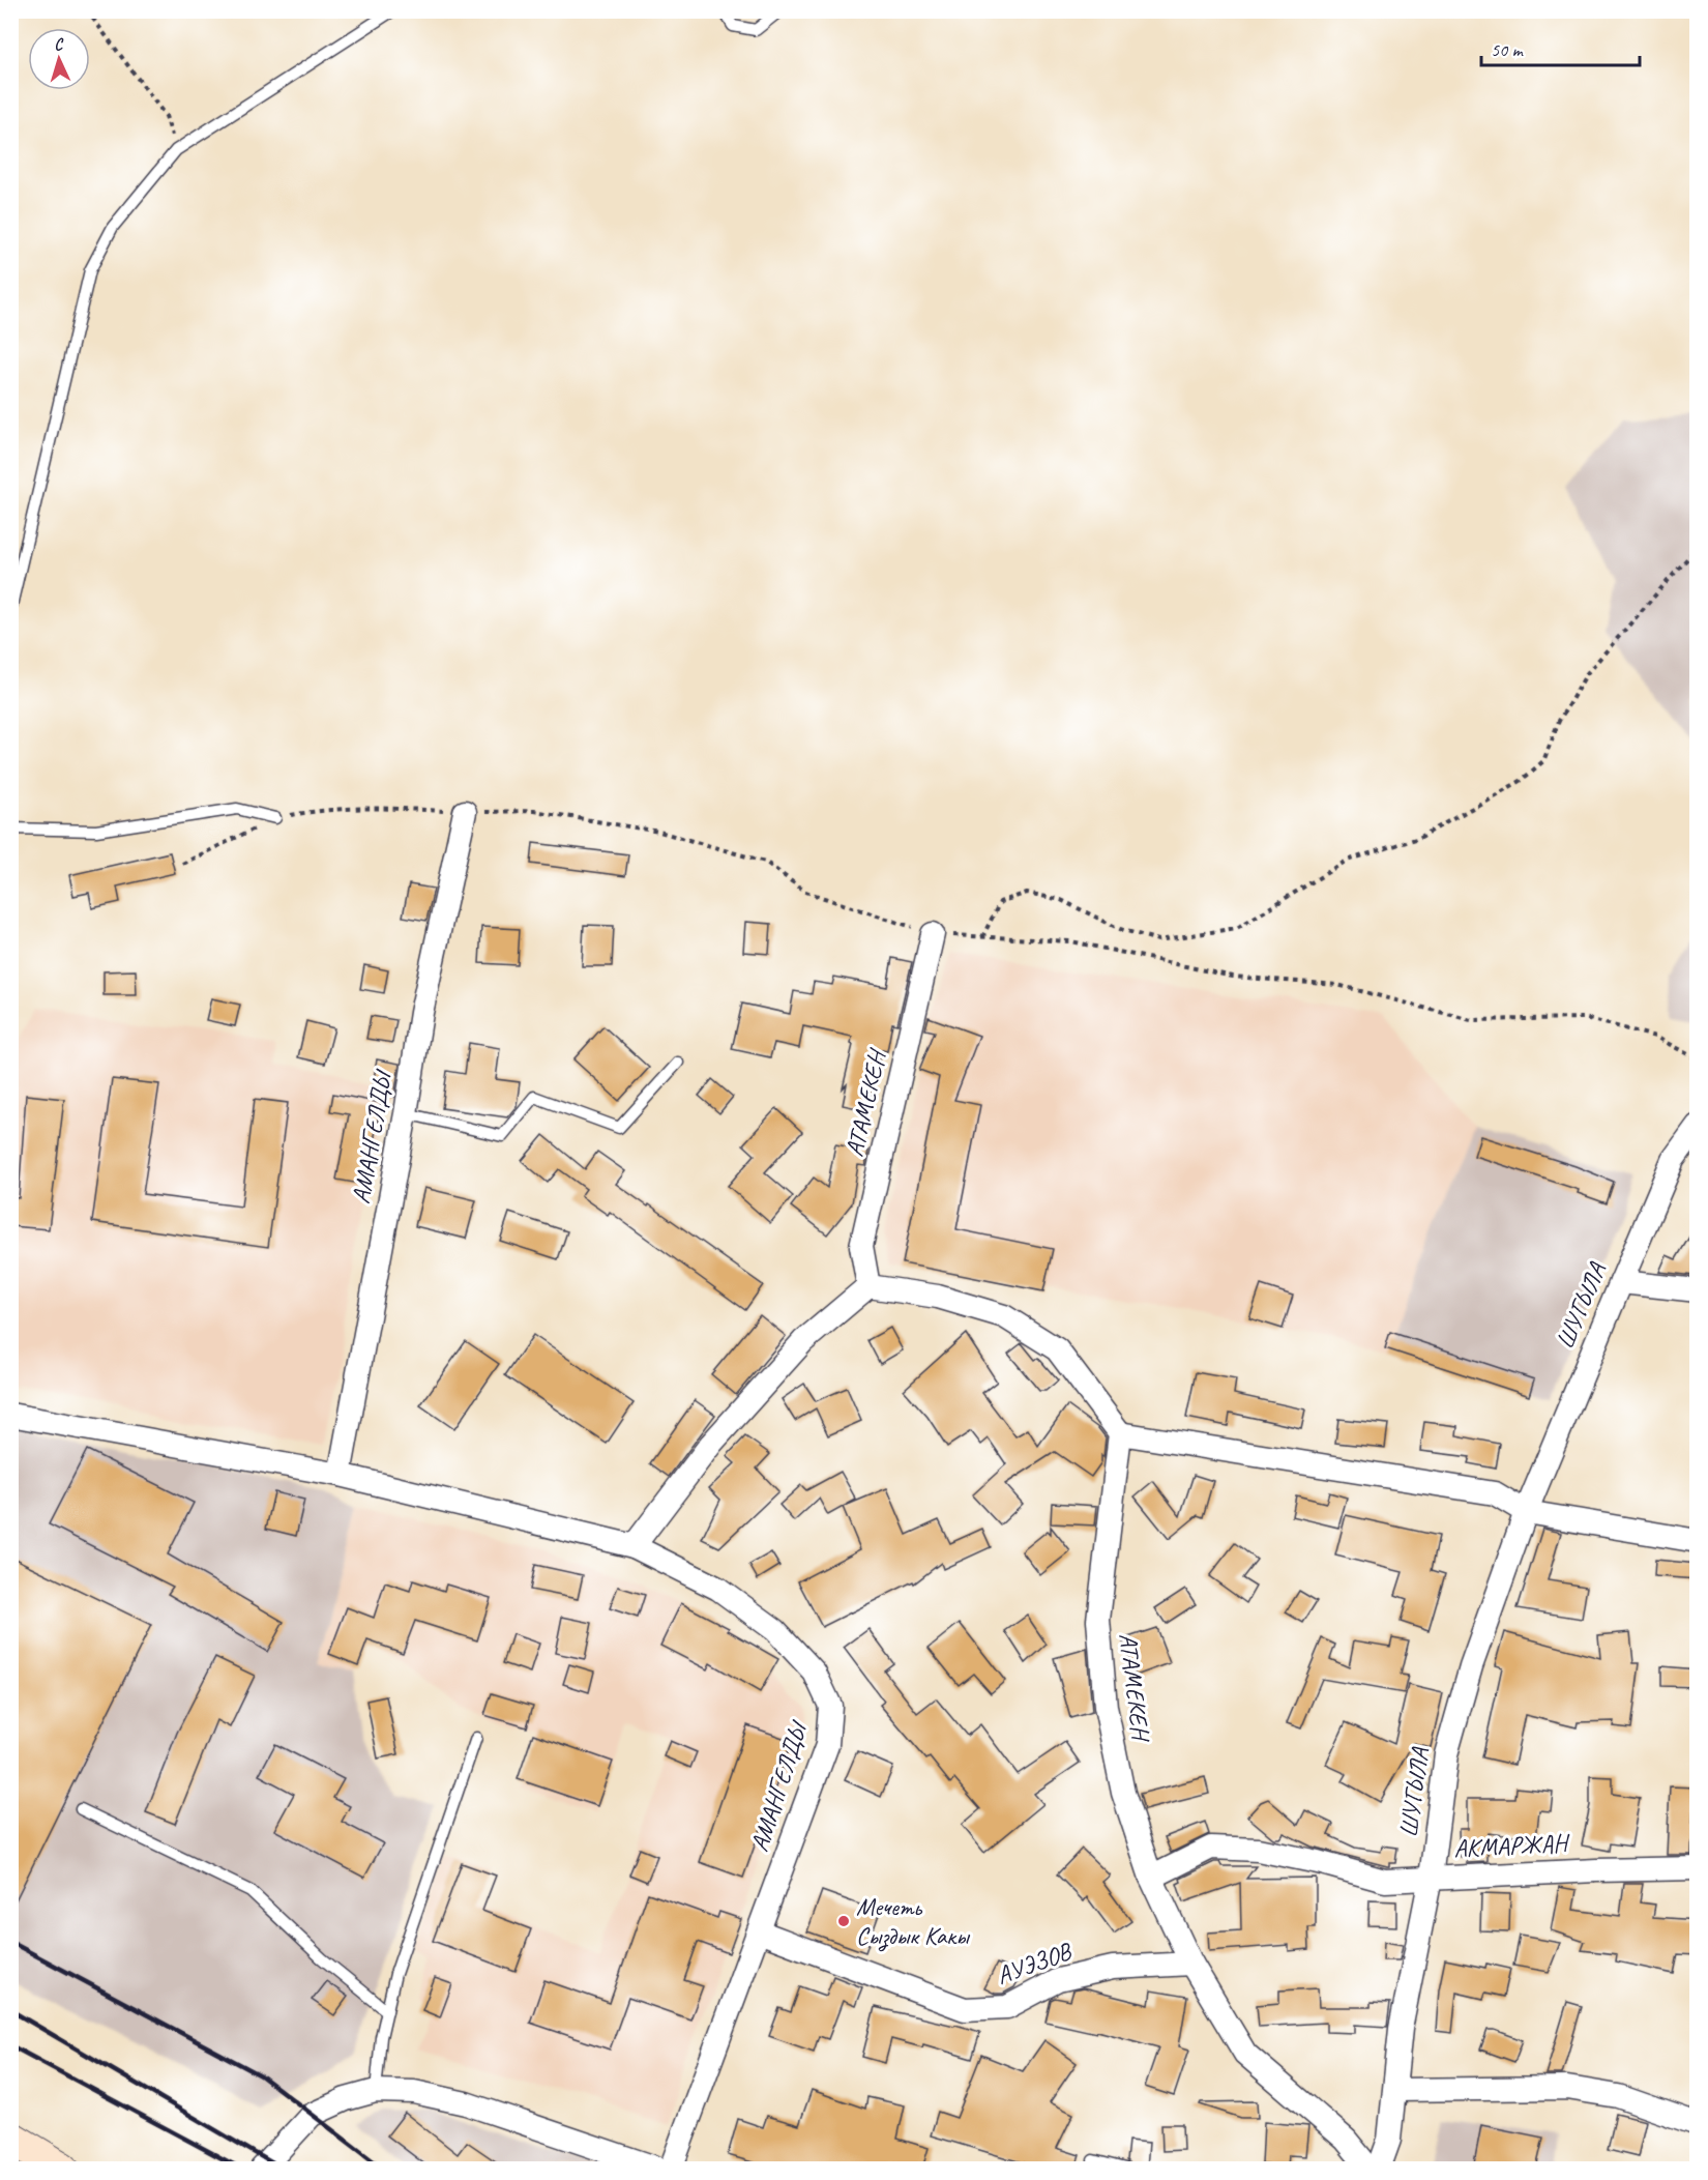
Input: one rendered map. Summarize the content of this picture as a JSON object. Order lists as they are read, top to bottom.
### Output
{
  "streets": {
    "street": [
      "АТАМЕКЕН",
      "АМАНГЕЛДЫ",
      "ШУГЫЛА",
      "АКМАРЖАН",
      "АУЭЗОВ"
    ]
  },
  "crossings": [
    ["АТАМЕКЕН", "АКМАРЖАН"],
    ["АТАМЕКЕН", "АУЭЗОВ"],
    ["АМАНГЕЛДЫ", "АУЭЗОВ"],
    ["ШУГЫЛА", "АКМАРЖАН"]
  ],
  "places": ["Мечеть Сыздык Какы"],
  "scale_bar": "50 m",
  "north": "top"
}
